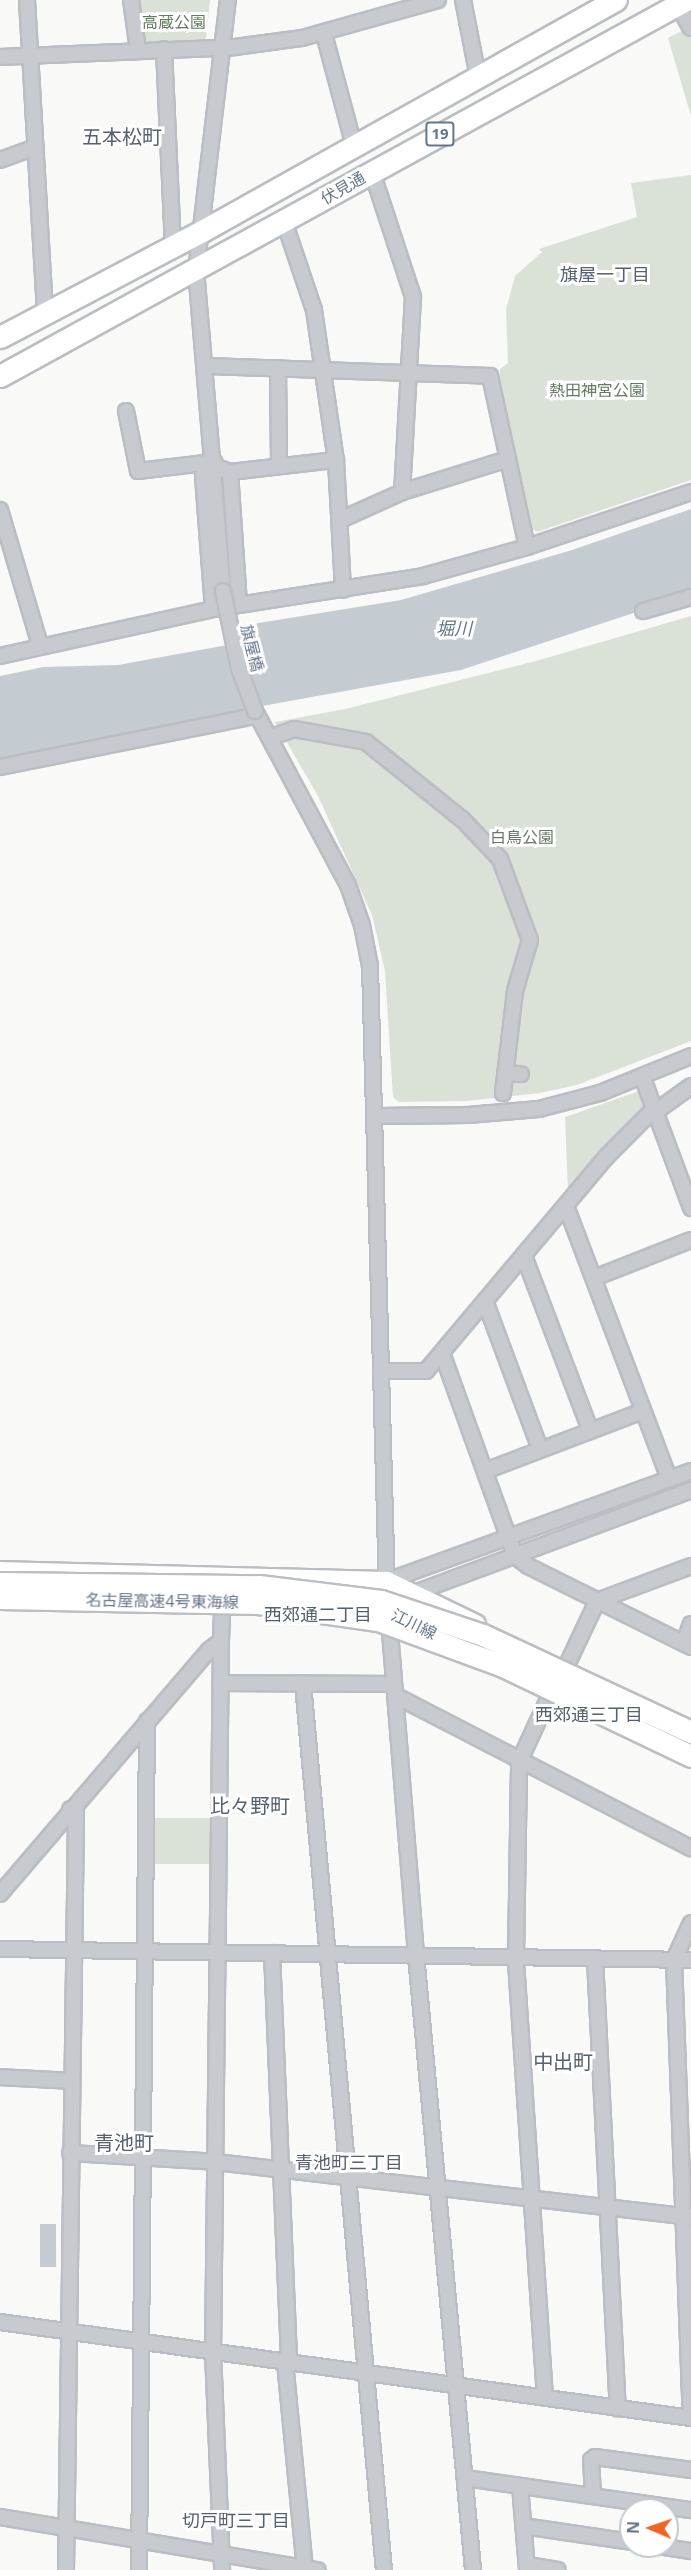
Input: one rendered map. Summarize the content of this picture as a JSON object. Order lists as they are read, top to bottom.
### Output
{
  "streets": {
    "highway": ["19", "伏見通", "名古屋高速4号東海線"],
    "main road": ["江川線"],
    "street": ["旗屋橋"]
  },
  "crossings": [
    ["旗屋橋", "江川線"],
    ["名古屋高速4号東海線", "江川線"]
  ],
  "districts": [
    "五本松町",
    "旗屋一丁目",
    "西郊通二丁目",
    "西郊通三丁目",
    "比々野町",
    "中出町",
    "青池町",
    "青池町三丁目",
    "切戸町三丁目"
  ],
  "water": ["堀川"],
  "parks": ["高蔵公園", "熱田神宮公園", "白鳥公園"],
  "north": "left"
}
